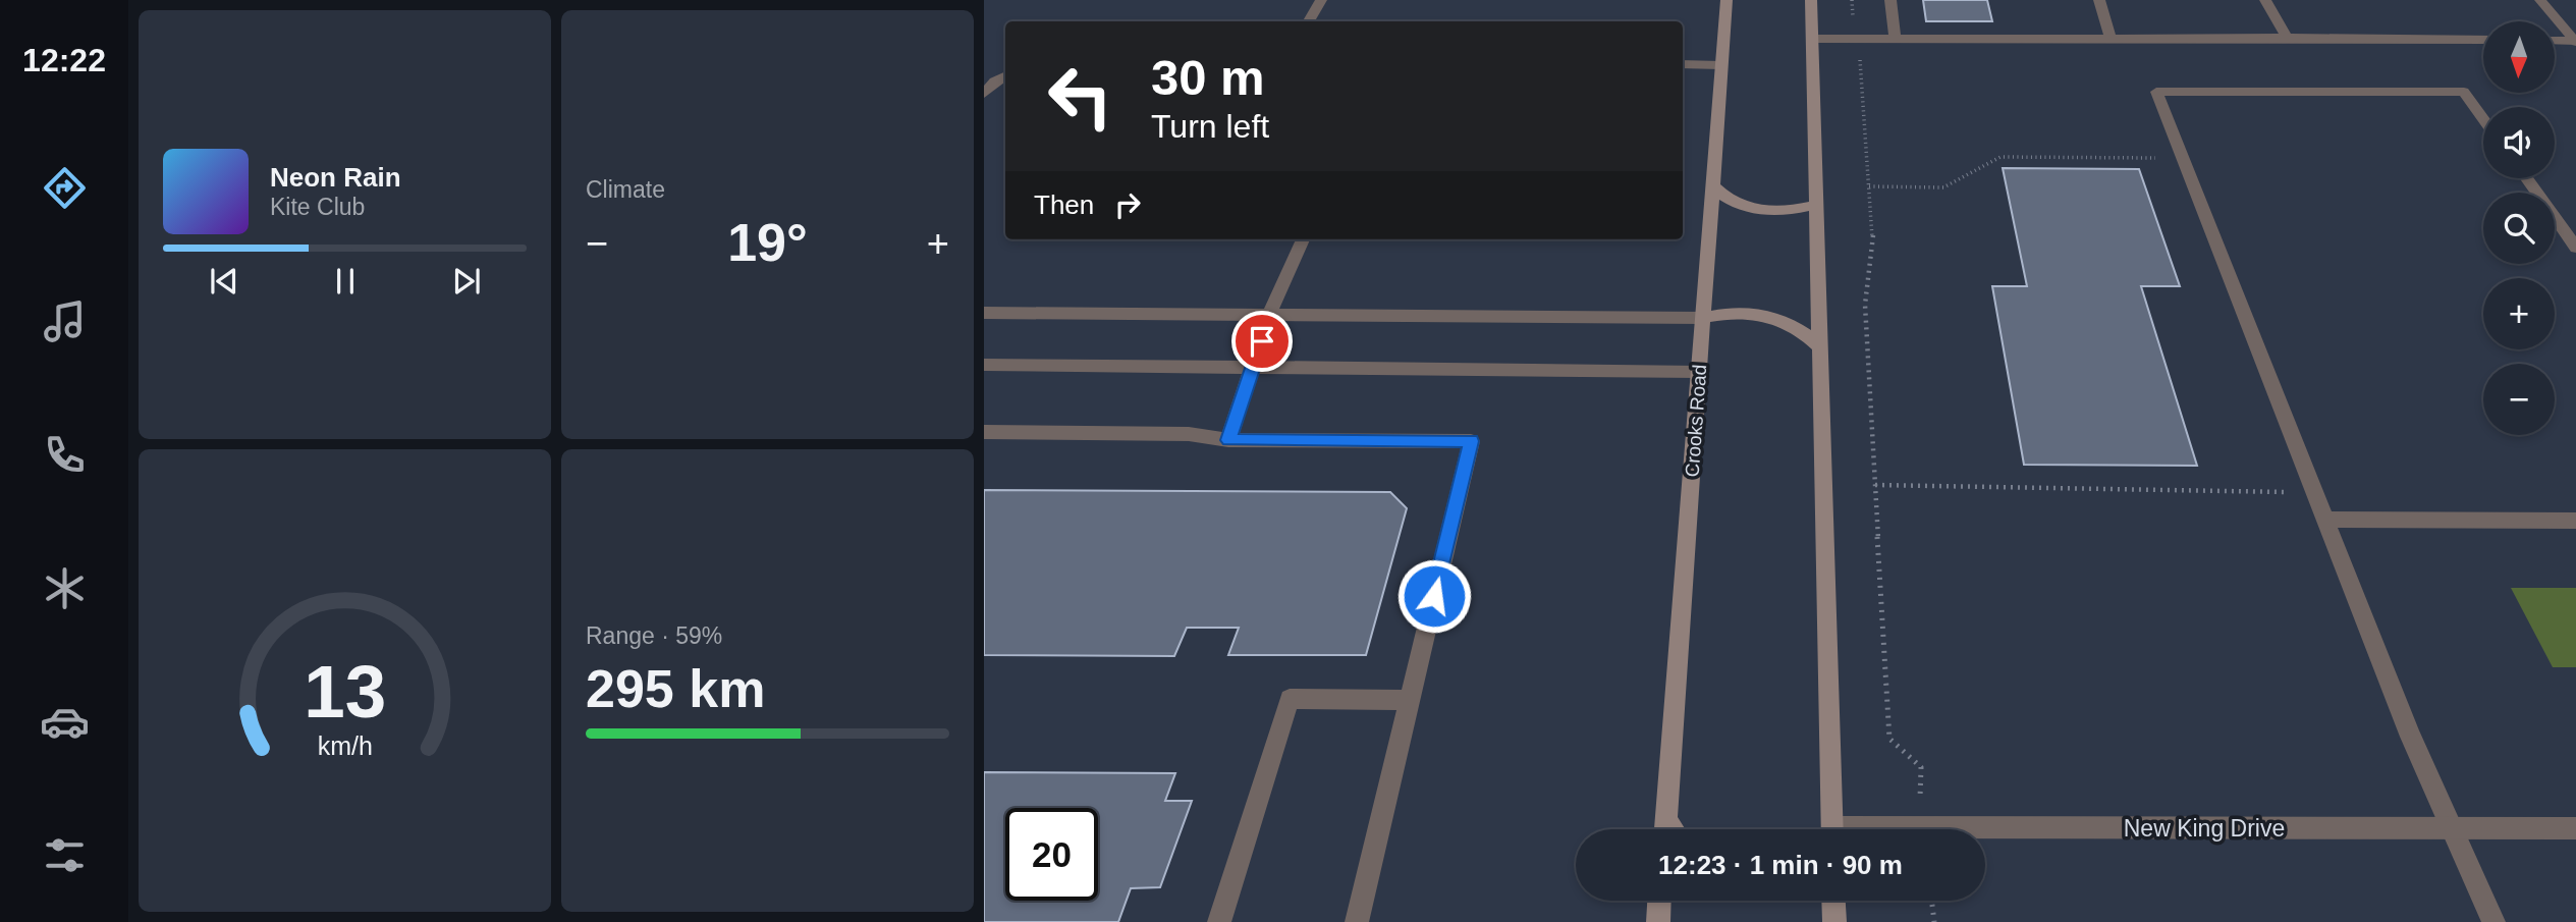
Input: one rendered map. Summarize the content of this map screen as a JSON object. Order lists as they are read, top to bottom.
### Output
{
  "streets": {
    "main road": ["Crooks Road"],
    "street": ["New King Drive"]
  },
  "north": "bottom",
  "page": {
    "tabs": "12:22",
    "tile": [
      "Climate",
      ["Range · 59%", "295 km"]
    ],
    "map_buttons": ["+", "−"],
    "turn": ["30 m", "Turn left"],
    "song": ["Neon Rain", "Kite Club"],
    "then": "Then",
    "heat": ["−", "19°", "+"],
    "limit": "20",
    "trip": "12:23 · 1 min · 90 m",
    "gauge": ["13", "km/h"]
  }
}
